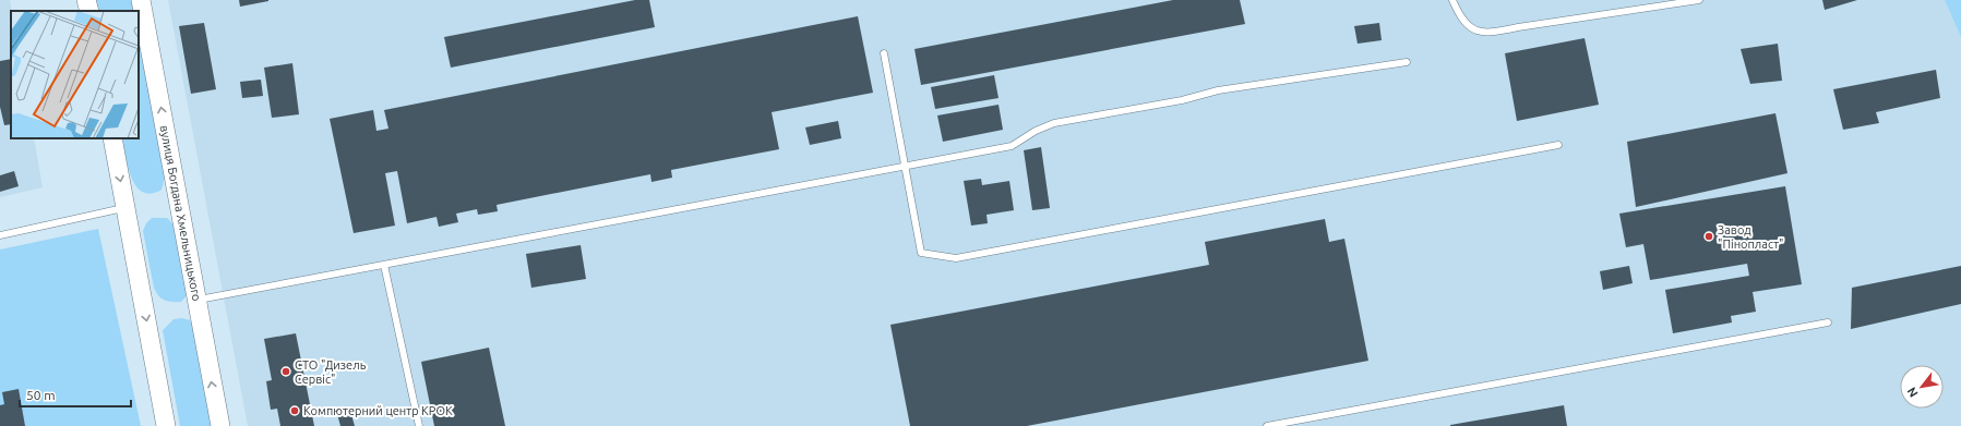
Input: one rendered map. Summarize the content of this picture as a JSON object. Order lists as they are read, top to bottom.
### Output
{
  "streets": {
    "street": ["вулиця Богдана Хмельницького"]
  },
  "places": ["Завод \"Пінопласт\"", "СТО \"Дизель Сервіс\"", "Компютерний центр КРОК"],
  "scale_bar": "50 m",
  "north": "bottom left"
}
